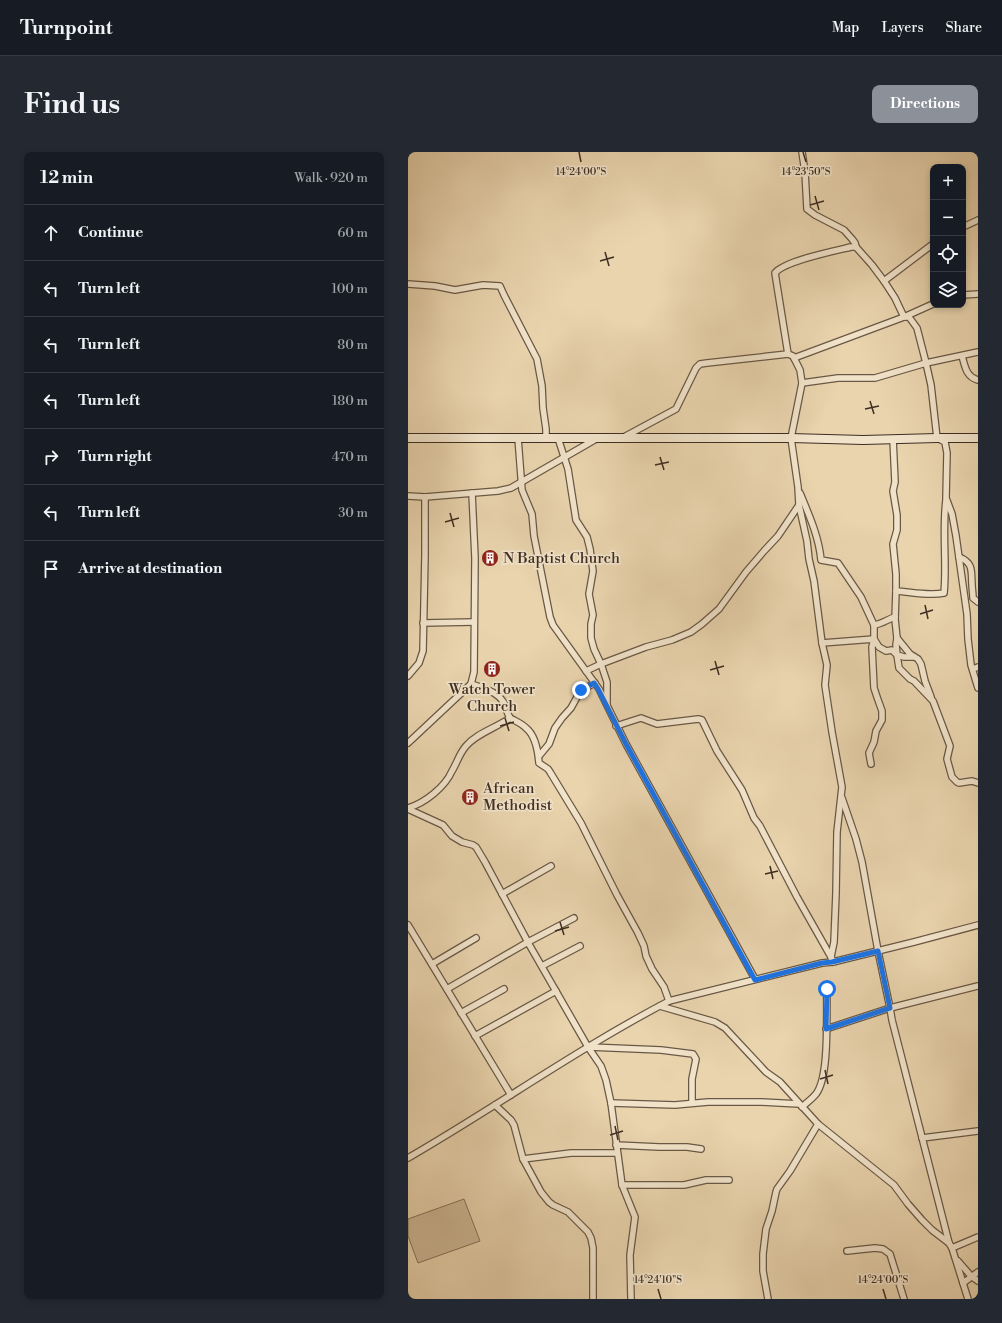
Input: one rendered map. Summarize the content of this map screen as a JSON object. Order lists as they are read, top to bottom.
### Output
{
  "places": {
    "building": ["N Baptist Church", "Watch Tower Church", "African Methodist"]
  },
  "page": {
    "header": "Turnpoint",
    "nav": ["Map", "Layers", "Share"],
    "buttons": "Directions",
    "title": "Find us",
    "heading": ["12 min", "Walk · 920 m"],
    "map_buttons": ["+", "−"],
    "list": [
      ["Continue", "60 m"],
      ["Turn left", "100 m"],
      ["Turn left", "80 m"],
      ["Turn left", "180 m"],
      ["Turn right", "470 m"],
      ["Turn left", "30 m"],
      "Arrive at destination"
    ]
  },
  "coordinates": ["14°24'00\"S", "14°23'50\"S", "14°24'10\"S"]
}
